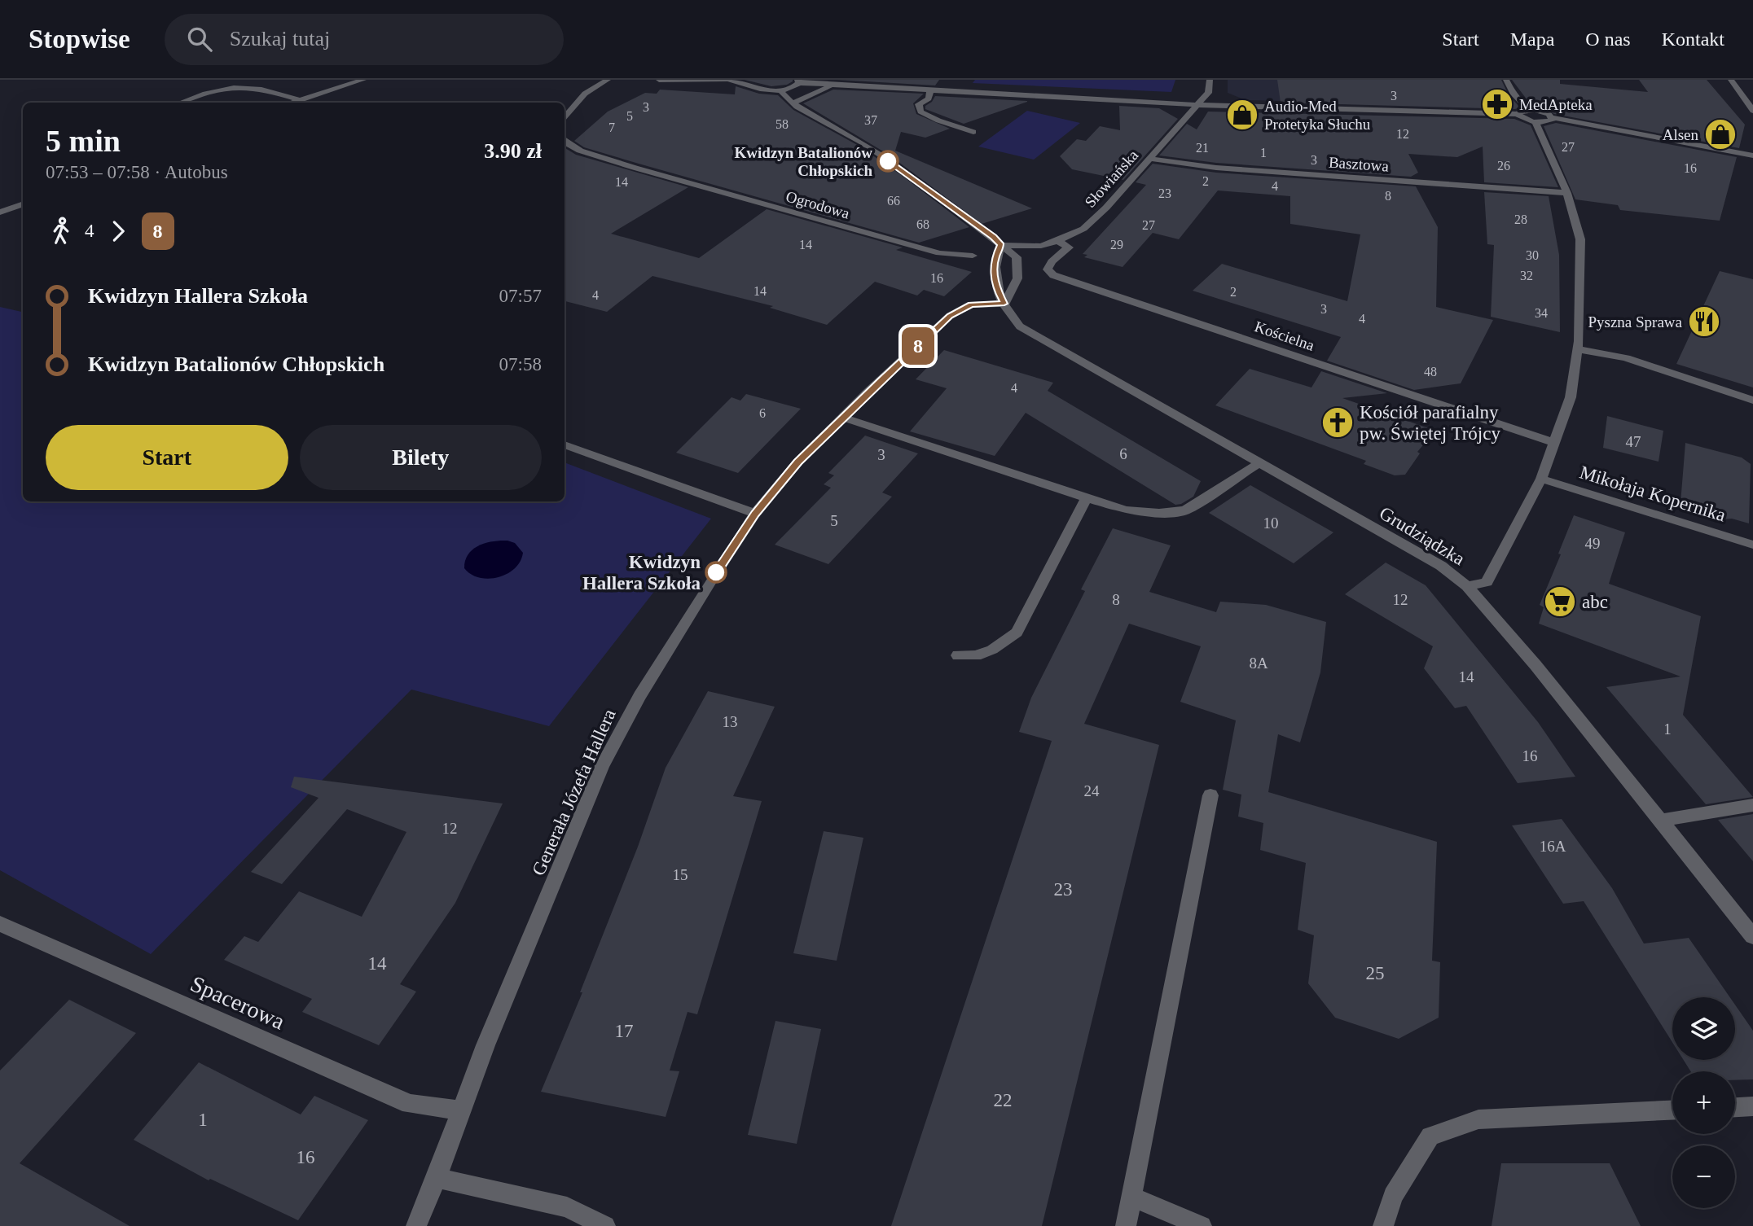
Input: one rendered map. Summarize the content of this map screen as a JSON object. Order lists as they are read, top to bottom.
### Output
{
  "streets": {
    "street": [
      "Basztowa",
      "Słowiańska",
      "Ogrodowa",
      "Kościelna",
      "Mikołaja Kopernika",
      "Grudziądzka",
      "Generała Józefa Hallera",
      "Spacerowa"
    ]
  },
  "crossings": [
    ["Basztowa", "Słowiańska"],
    ["Słowiańska", "Kościelna"],
    ["Słowiańska", "Grudziądzka"],
    ["Grudziądzka", "Generała Józefa Hallera"],
    ["Generała Józefa Hallera", "Spacerowa"]
  ],
  "places": {
    "pharmacy": ["MedApteka"],
    "shop": ["Audio-Med Protetyka Słuchu", "Alsen"],
    "other": ["Kwidzyn Batalionów Chłopskich", "Kwidzyn Hallera Szkoła"],
    "restaurant": ["Pyszna Sprawa"],
    "church": ["Kościół parafialny pw. Świętej Trójcy"],
    "supermarket": ["abc"]
  },
  "lines": ["bus line 8"],
  "house_numbers": [
    "3",
    "3",
    "5",
    "37",
    "58",
    "7",
    "12",
    "27",
    "21",
    "1",
    "3",
    "26",
    "16",
    "2",
    "14",
    "4",
    "23",
    "8",
    "66",
    "28",
    "68",
    "27",
    "14",
    "29",
    "30",
    "32",
    "16",
    "14",
    "2",
    "4",
    "3",
    "34",
    "4",
    "48",
    "4",
    "6",
    "47",
    "6",
    "3",
    "5",
    "10",
    "49",
    "8",
    "12",
    "8A",
    "14",
    "13",
    "1",
    "16",
    "24",
    "12",
    "16A",
    "15",
    "23",
    "14",
    "25",
    "17",
    "22",
    "1",
    "16"
  ],
  "page": {
    "header": "Stopwise",
    "search": "Szukaj tutaj",
    "nav": [
      "Start",
      "Mapa",
      "O nas",
      "Kontakt"
    ],
    "on_map": "8",
    "heading": ["5 min", "07:53 – 07:58 · Autobus", "3.90 zł"],
    "legs": ["4", "8"],
    "list": [
      {
        "name": "Kwidzyn Hallera Szkoła",
        "value": "07:57"
      },
      {
        "name": "Kwidzyn Batalionów Chłopskich",
        "value": "07:58"
      }
    ],
    "buttons": ["Start", "Bilety"],
    "map_buttons": ["+", "−"]
  }
}
